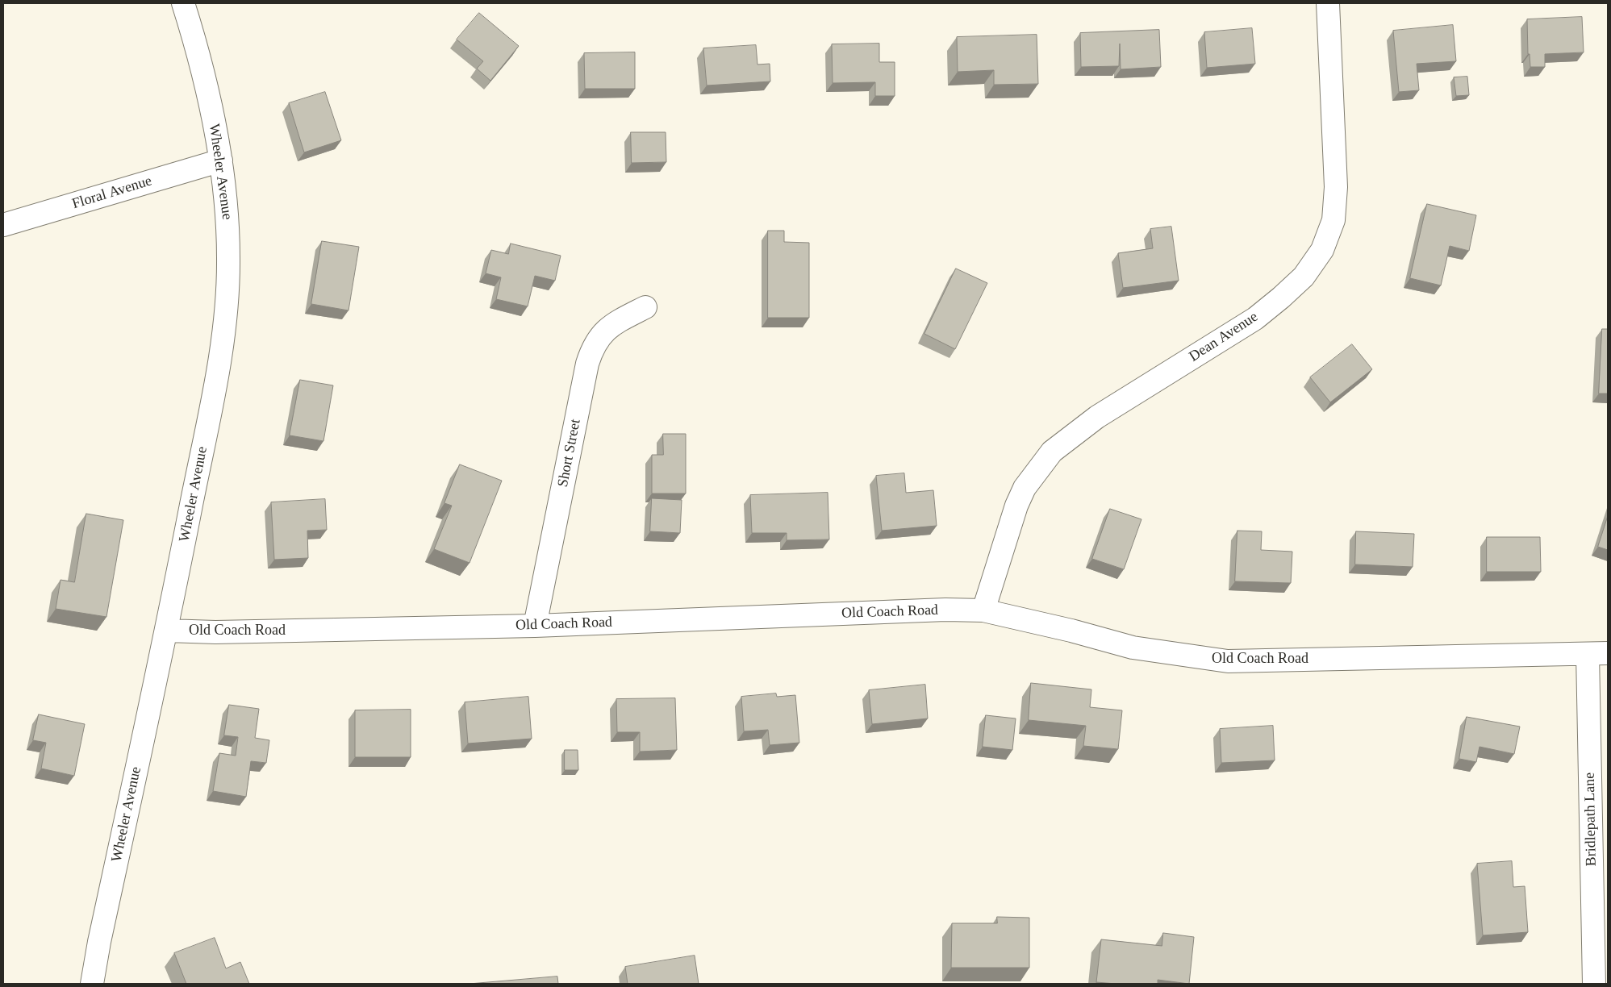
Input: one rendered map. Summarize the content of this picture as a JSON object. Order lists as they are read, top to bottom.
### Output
{
  "streets": {
    "street": [
      "Wheeler Avenue",
      "Floral Avenue",
      "Dean Avenue",
      "Short Street",
      "Old Coach Road",
      "Bridlepath Lane"
    ]
  },
  "crossings": [
    ["Wheeler Avenue", "Floral Avenue"],
    ["Wheeler Avenue", "Old Coach Road"],
    ["Dean Avenue", "Old Coach Road"],
    ["Short Street", "Old Coach Road"],
    ["Old Coach Road", "Bridlepath Lane"]
  ]
}
